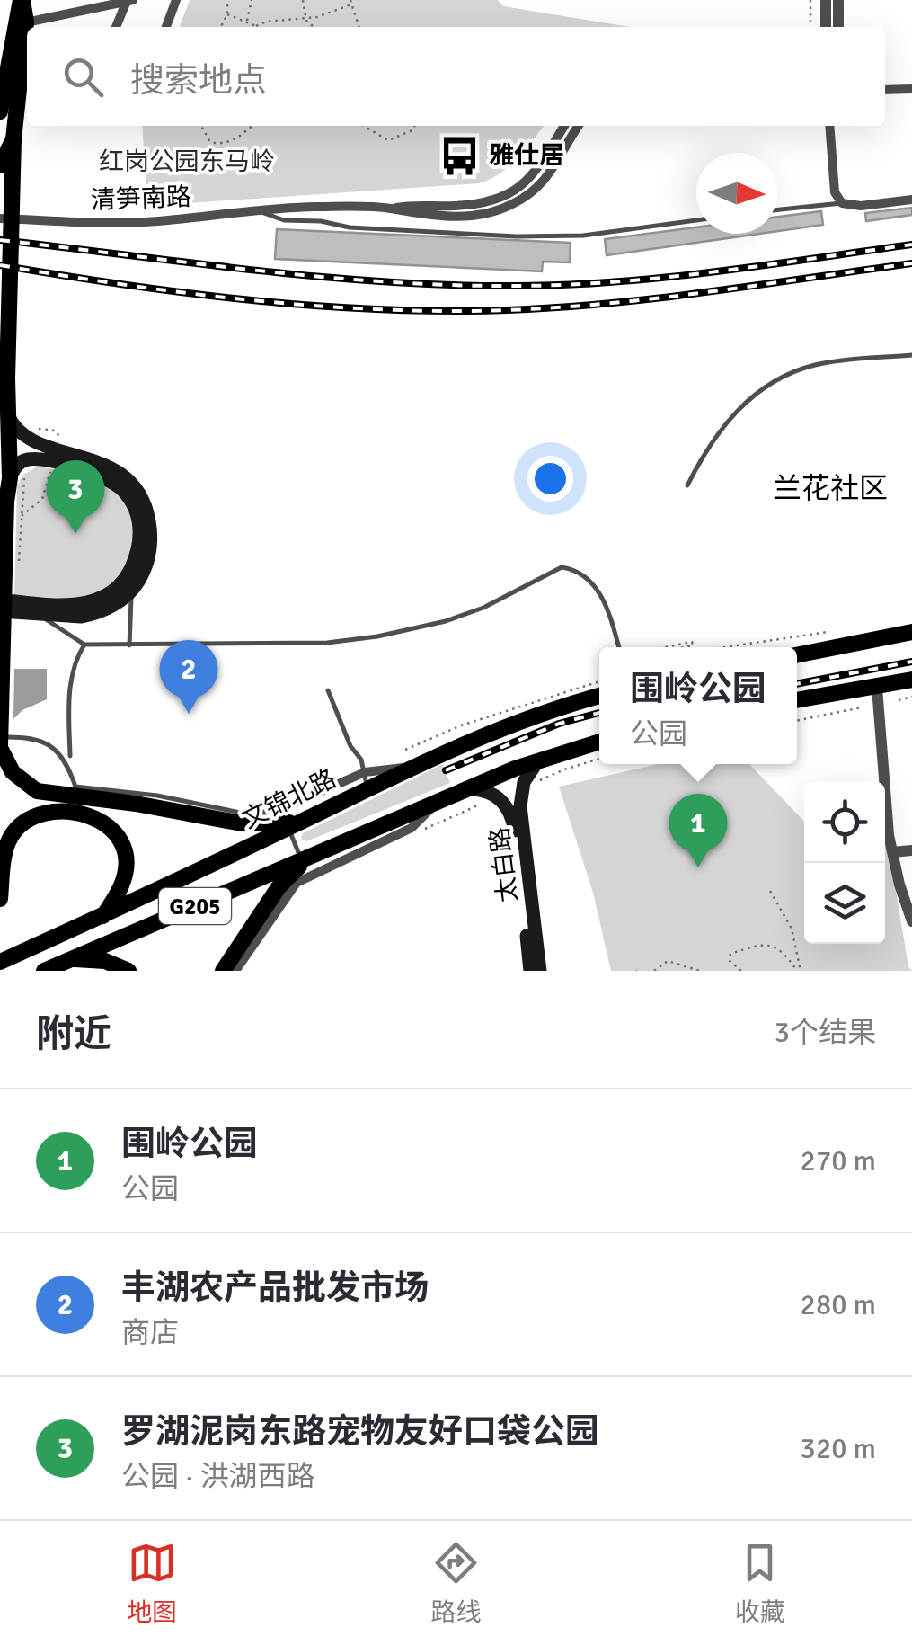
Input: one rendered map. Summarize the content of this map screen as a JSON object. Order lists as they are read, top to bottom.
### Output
{
  "streets": {
    "main road": ["文锦北路", "太白路", "G205"],
    "street": ["清笋南路"]
  },
  "crossings": [
    ["太白路", "G205"]
  ],
  "districts": ["兰花社区"],
  "parks": ["红岗公园东马岭"],
  "places": {
    "bus stop": ["雅仕居"]
  },
  "north": "right",
  "page": {
    "search": "搜索地点",
    "pins": ["3", "2", "1"],
    "popup": ["围岭公园", "公园"],
    "heading": ["附近", "3个结果"],
    "list": [
      {
        "mark": "1",
        "name": "围岭公园",
        "note": "公园",
        "value": "270 m"
      },
      {
        "mark": "2",
        "name": "丰湖农产品批发市场",
        "note": "商店",
        "value": "280 m"
      },
      {
        "mark": "3",
        "name": "罗湖泥岗东路宠物友好口袋公园",
        "note": "公园 · 洪湖西路",
        "value": "320 m"
      }
    ],
    "nav": ["地图", "路线", "收藏"]
  }
}
